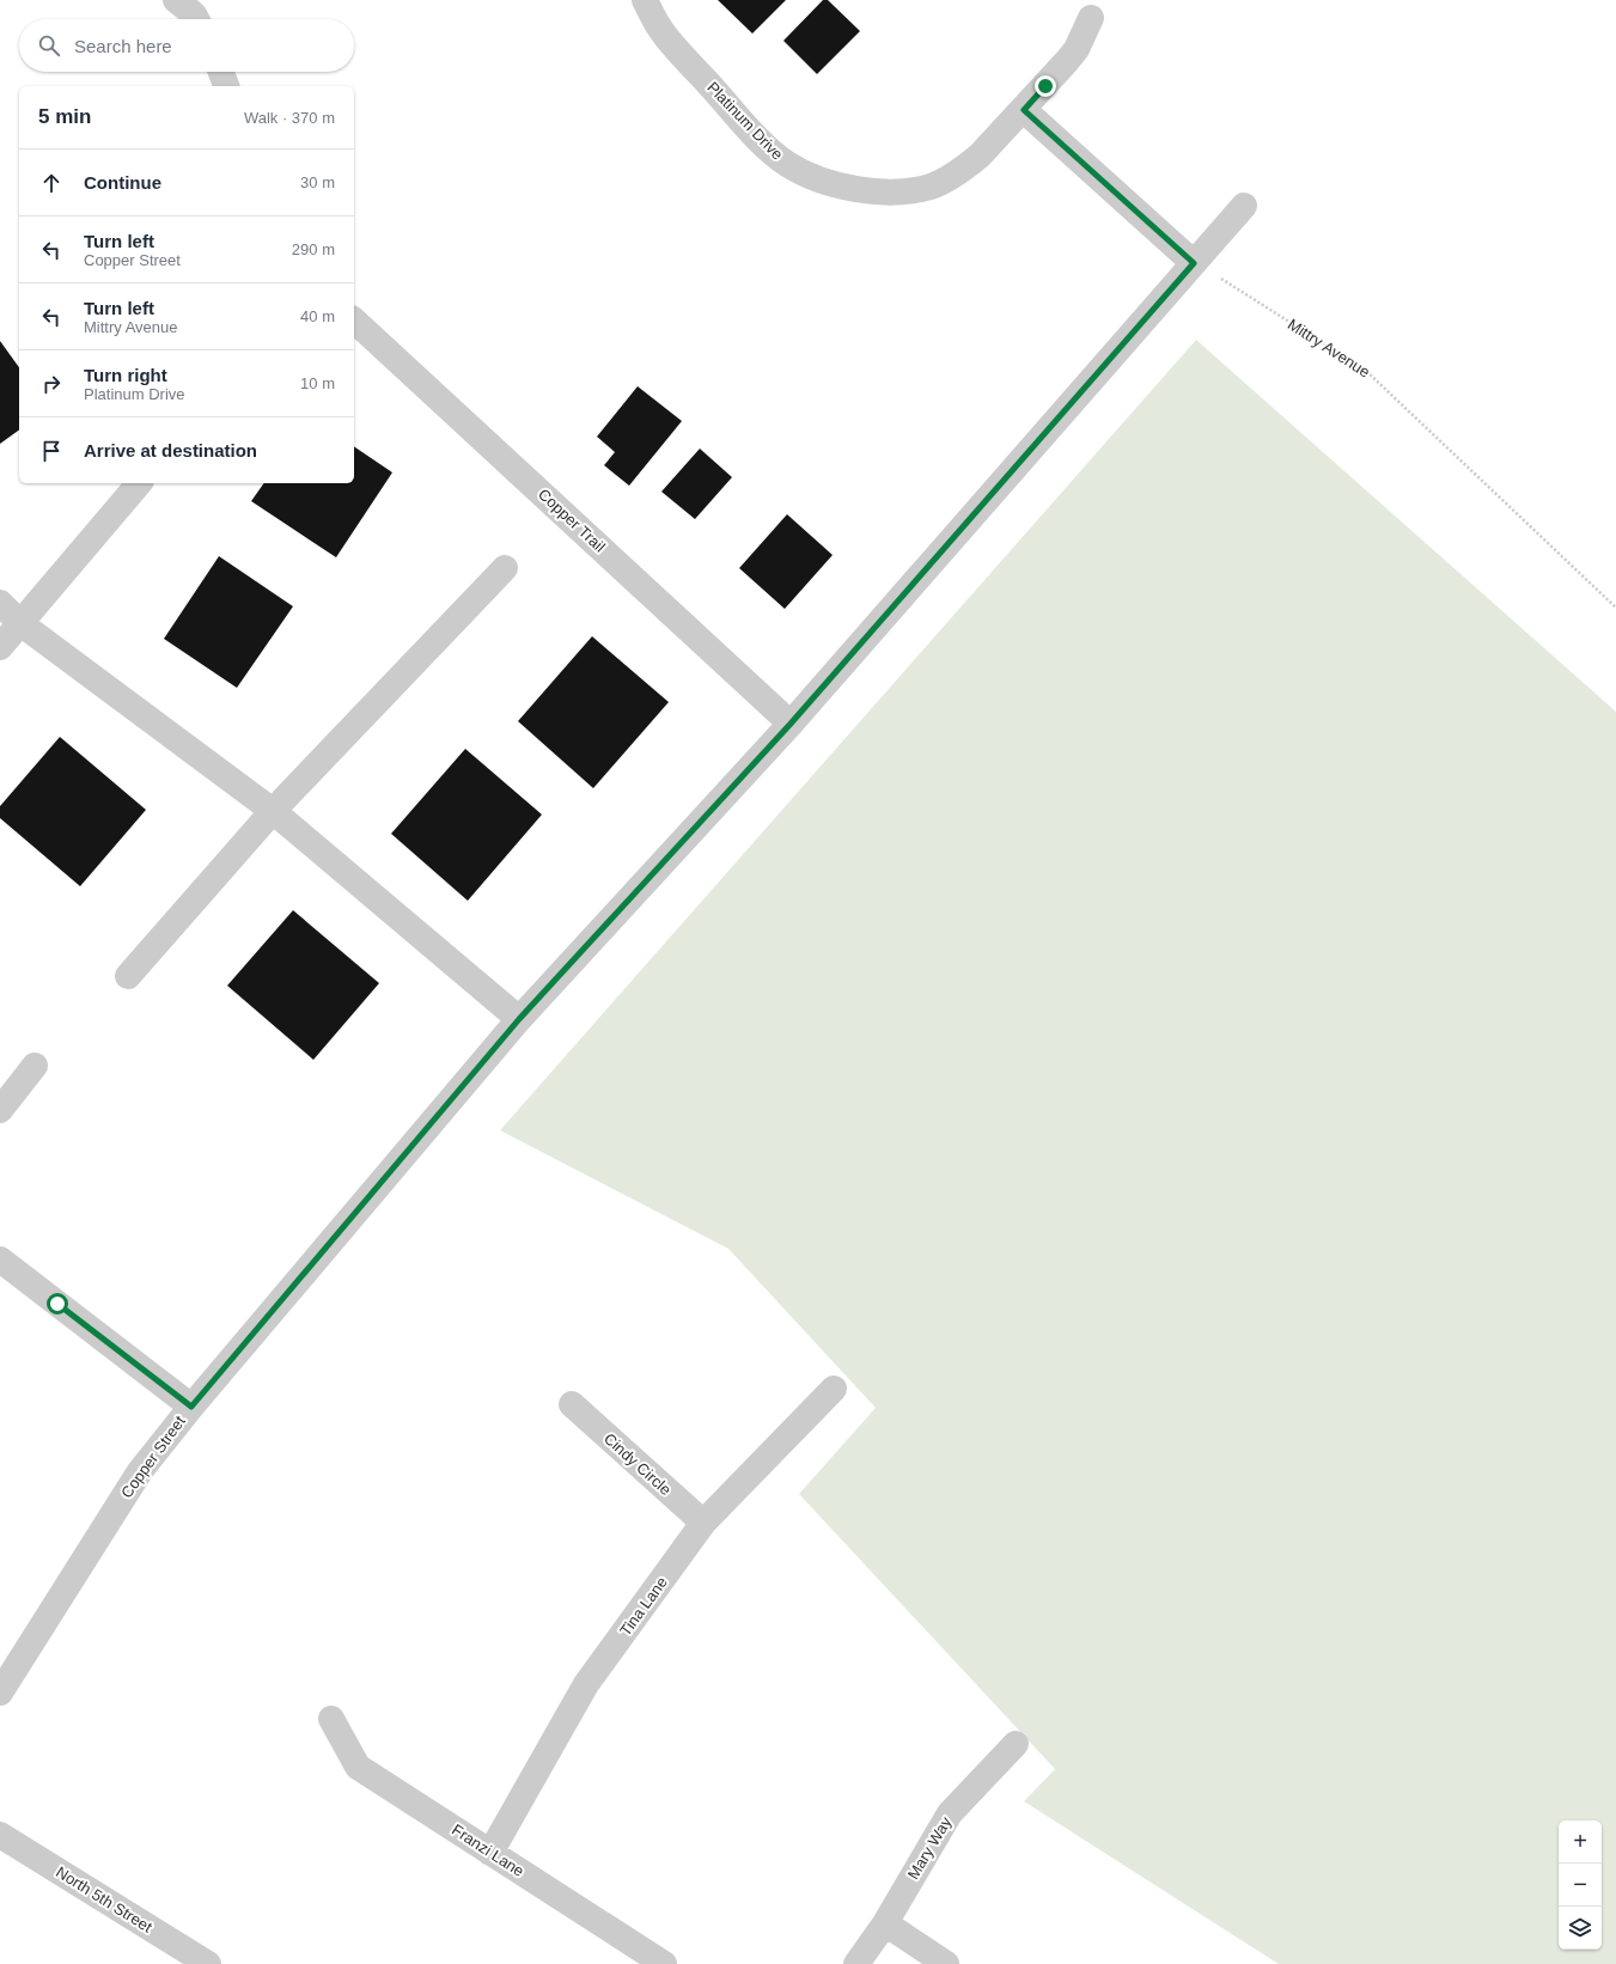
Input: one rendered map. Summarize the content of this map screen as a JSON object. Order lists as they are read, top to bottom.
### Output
{
  "streets": {
    "street": [
      "Platinum Drive",
      "Copper Trail",
      "Copper Street",
      "Cindy Circle",
      "Tina Lane",
      "Mary Way",
      "Franzi Lane",
      "North 5th Street"
    ],
    "path": ["Mittry Avenue"]
  },
  "crossings": [
    ["Mittry Avenue", "Copper Street"],
    ["Copper Trail", "Copper Street"],
    ["Cindy Circle", "Tina Lane"],
    ["Tina Lane", "Franzi Lane"]
  ],
  "page": {
    "search": "Search here",
    "heading": ["5 min", "Walk · 370 m"],
    "list": [
      ["Continue", "30 m"],
      ["Turn left", "Copper Street", "290 m"],
      ["Turn left", "Mittry Avenue", "40 m"],
      ["Turn right", "Platinum Drive", "10 m"],
      "Arrive at destination"
    ],
    "map_buttons": ["+", "−"]
  }
}
